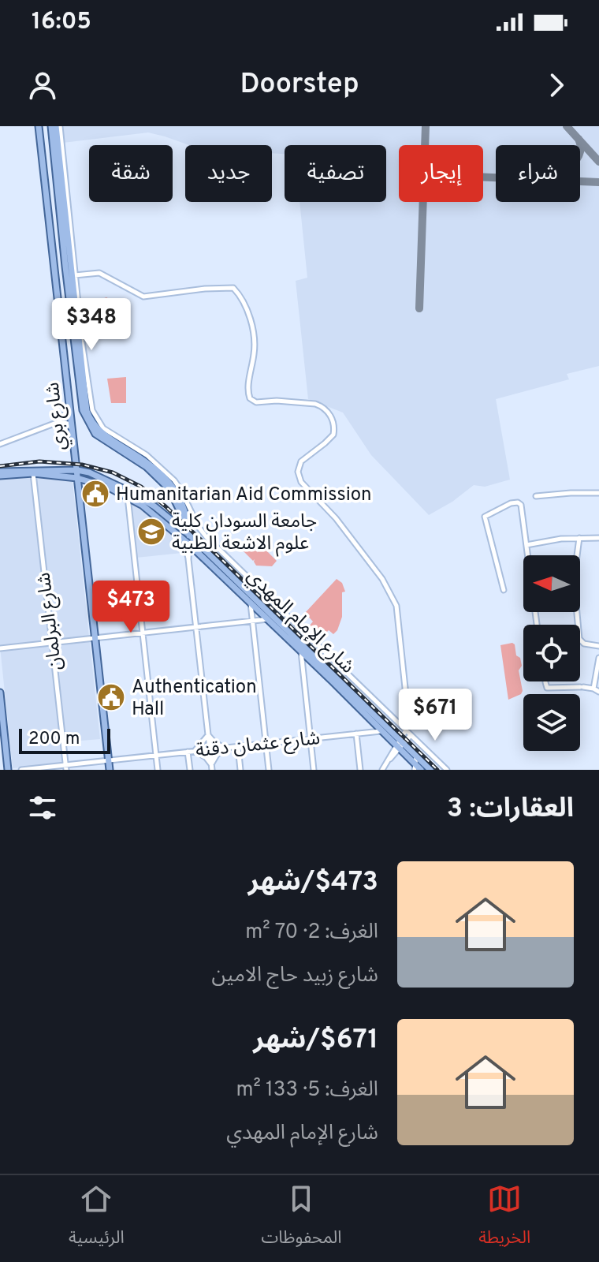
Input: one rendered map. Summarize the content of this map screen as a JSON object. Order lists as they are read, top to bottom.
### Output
{
  "streets": {
    "main road": ["شارع بري", "شارع الإمام المهدي"],
    "street": ["شارع البرلمان", "شارع عثمان دقنة"]
  },
  "crossings": [
    ["شارع بري", "شارع عثمان دقنة"],
    ["شارع البرلمان", "شارع عثمان دقنة"]
  ],
  "places": {
    "public building": ["Humanitarian Aid Commission", "Authentication Hall"],
    "school or university": ["جامعة السودان كلية علوم الاشعة الطبية"]
  },
  "scale_bar": "200 m",
  "north": "left",
  "page": {
    "status": "16:05",
    "header": "Doorstep",
    "chip": [
      "شراء",
      "إيجار",
      "تصفية",
      "جديد",
      "شقة"
    ],
    "price": ["$348", "$473", "$671"],
    "scale": "200 m",
    "heading": "العقارات: 3",
    "list": [
      {
        "name": "$473/شهر",
        "note": "الغرف: 2 · 70 m² · شارع زبيد حاج الامين"
      },
      {
        "name": "$671/شهر",
        "note": "الغرف: 5 · 133 m² · شارع الإمام المهدي"
      }
    ],
    "tabs": ["الخريطة", "المحفوظات", "الرئيسية"]
  }
}
